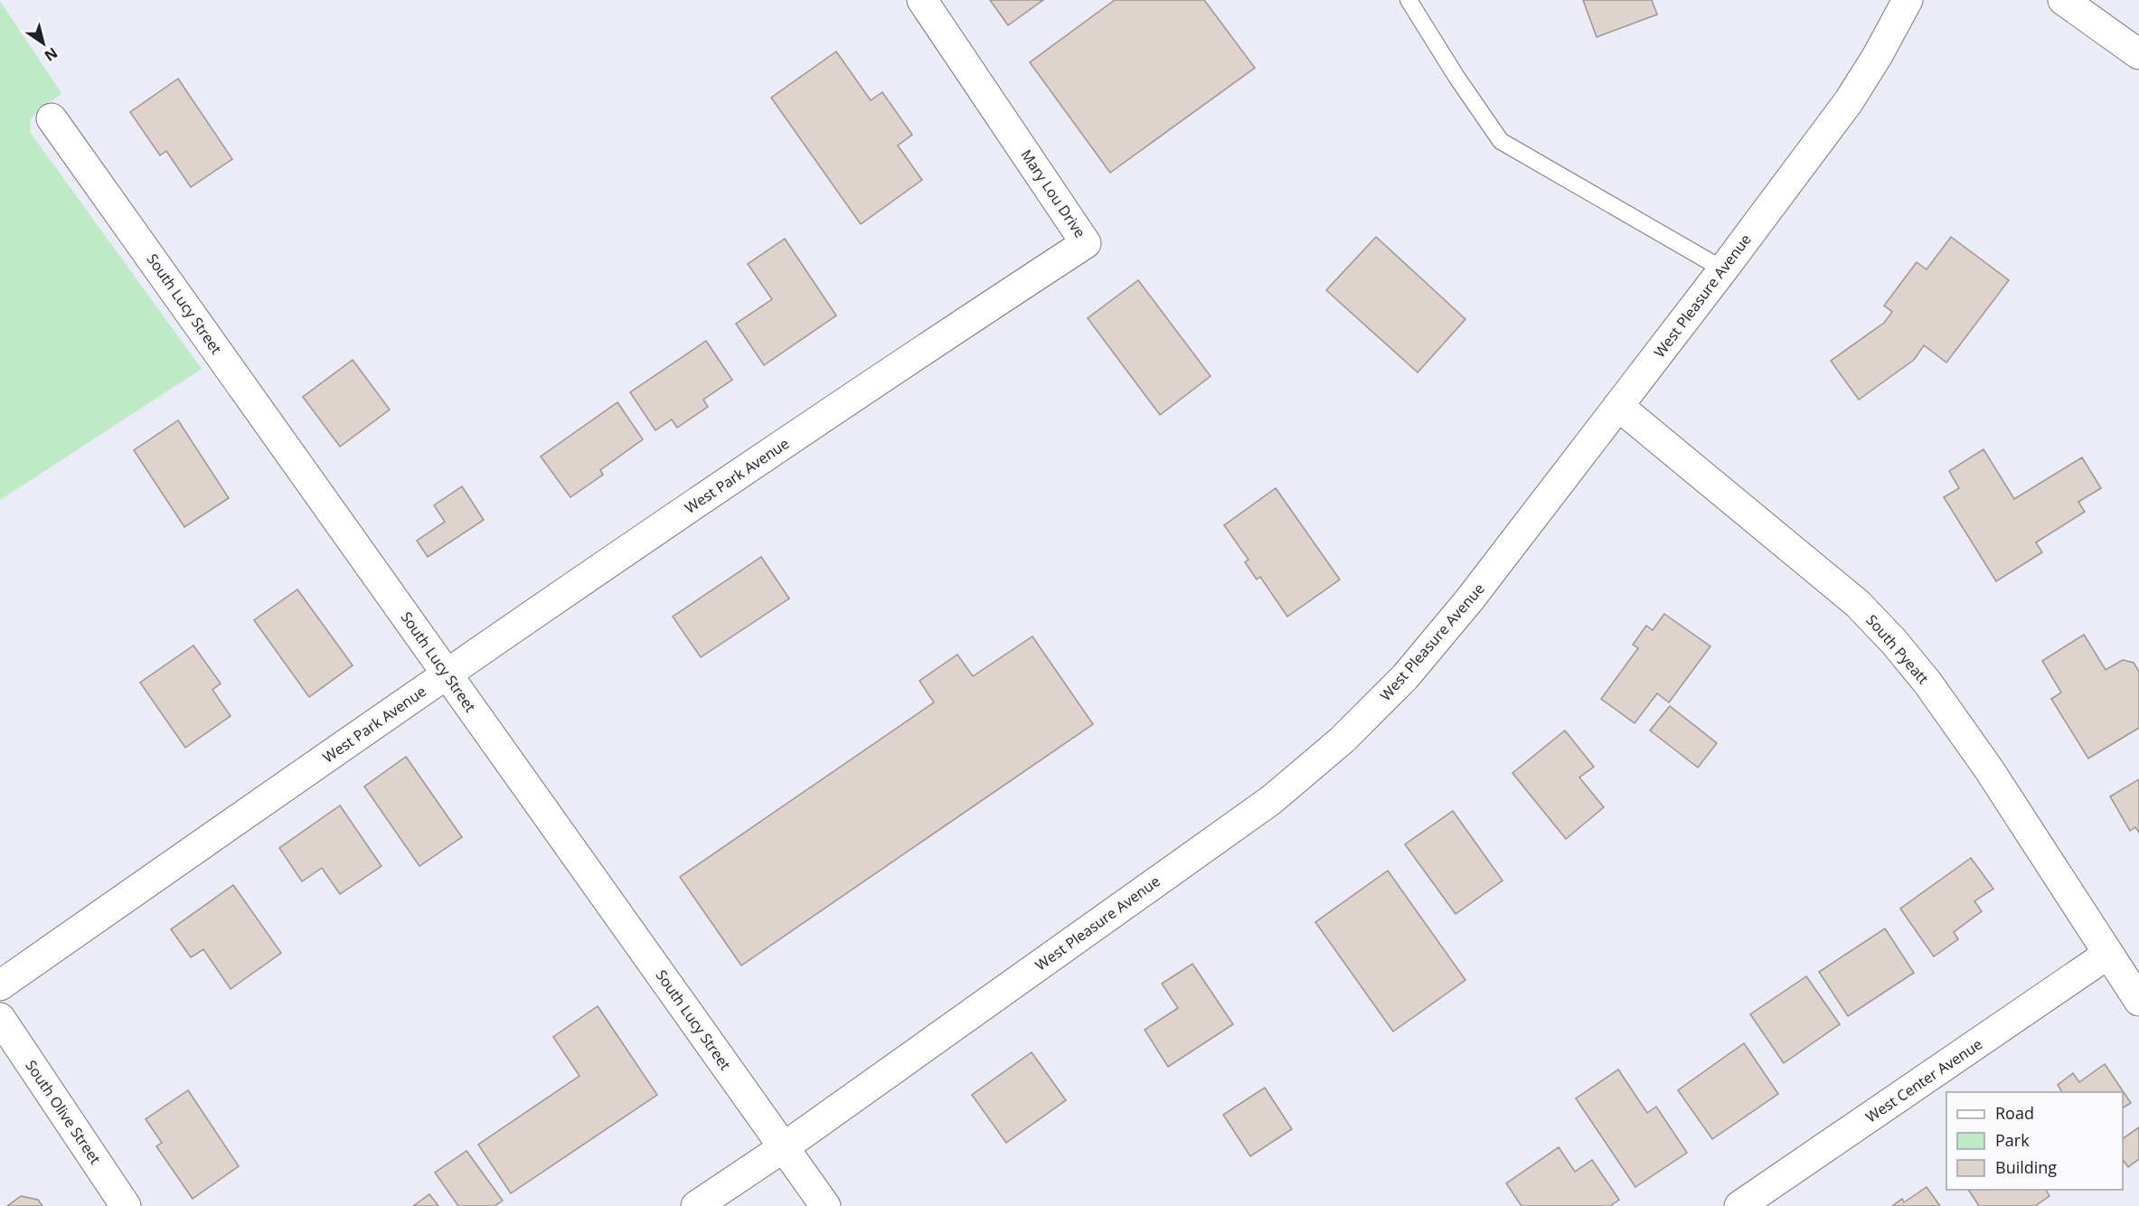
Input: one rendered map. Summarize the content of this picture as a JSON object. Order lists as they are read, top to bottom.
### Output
{
  "streets": {
    "street": [
      "Mary Lou Drive",
      "West Pleasure Avenue",
      "South Lucy Street",
      "West Park Avenue",
      "South Pyeatt",
      "West Center Avenue",
      "South Olive Street"
    ]
  },
  "crossings": [
    ["Mary Lou Drive", "West Park Avenue"],
    ["West Pleasure Avenue", "South Lucy Street"],
    ["West Pleasure Avenue", "South Pyeatt"],
    ["South Lucy Street", "West Park Avenue"],
    ["South Pyeatt", "West Center Avenue"]
  ],
  "legend": ["Road", "Park", "Building"],
  "north": "bottom right"
}
